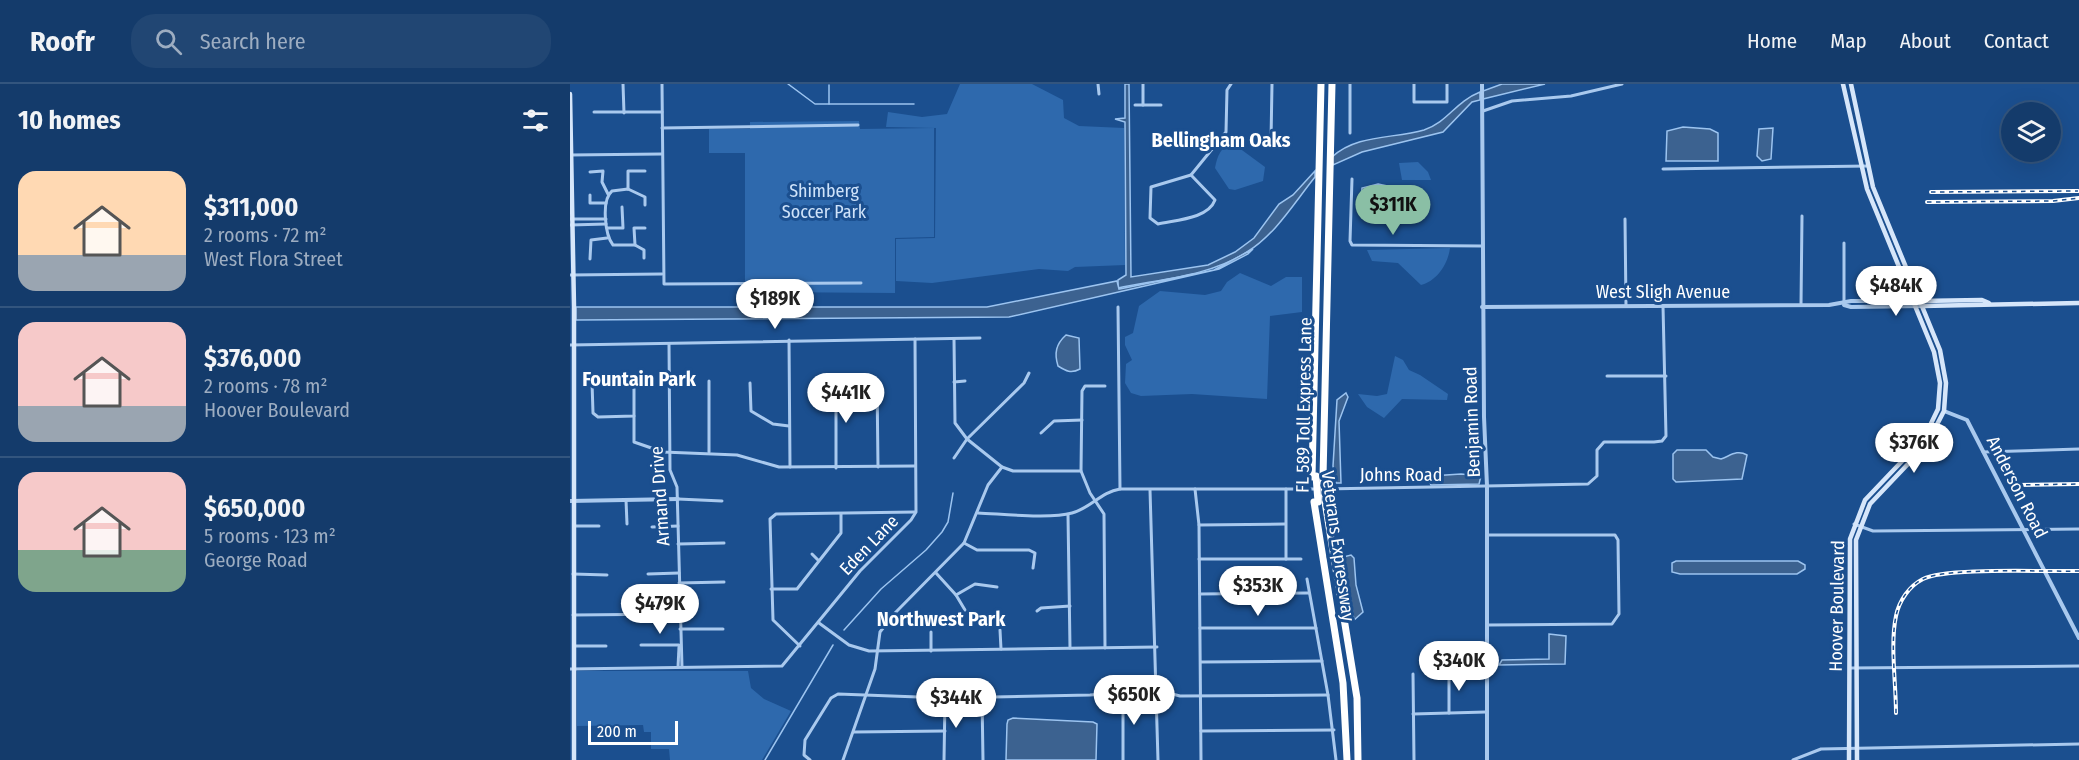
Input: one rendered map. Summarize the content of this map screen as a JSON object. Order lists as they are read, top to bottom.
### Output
{
  "streets": {
    "highway": ["Veterans Expressway"],
    "main road": ["West Sligh Avenue", "Hoover Boulevard"],
    "street": [
      "Benjamin Road",
      "Johns Road",
      "Anderson Road",
      "Armand Drive",
      "Eden Lane"
    ]
  },
  "crossings": [
    ["West Sligh Avenue", "Benjamin Road"],
    ["West Sligh Avenue", "Johns Road"],
    ["West Sligh Avenue", "Hoover Boulevard"],
    ["Benjamin Road", "Johns Road"],
    ["Anderson Road", "Hoover Boulevard"],
    ["Armand Drive", "Eden Lane"]
  ],
  "districts": ["Bellingham Oaks", "Fountain Park", "Northwest Park"],
  "parks": ["Shimberg Soccer Park"],
  "scale_bar": "200 m",
  "page": {
    "header": "Roofr",
    "search": "Search here",
    "nav": [
      "Home",
      "Map",
      "About",
      "Contact"
    ],
    "heading": "10 homes",
    "list": [
      {
        "name": "$311,000",
        "note": "2 rooms · 72 m² · West Flora Street"
      },
      {
        "name": "$376,000",
        "note": "2 rooms · 78 m² · Hoover Boulevard"
      },
      {
        "name": "$650,000",
        "note": "5 rooms · 123 m² · George Road"
      }
    ],
    "price": [
      "$311K",
      "$484K",
      "$189K",
      "$441K",
      "$376K",
      "$353K",
      "$479K",
      "$340K",
      "$650K",
      "$344K"
    ],
    "scale": "200 m"
  }
}
